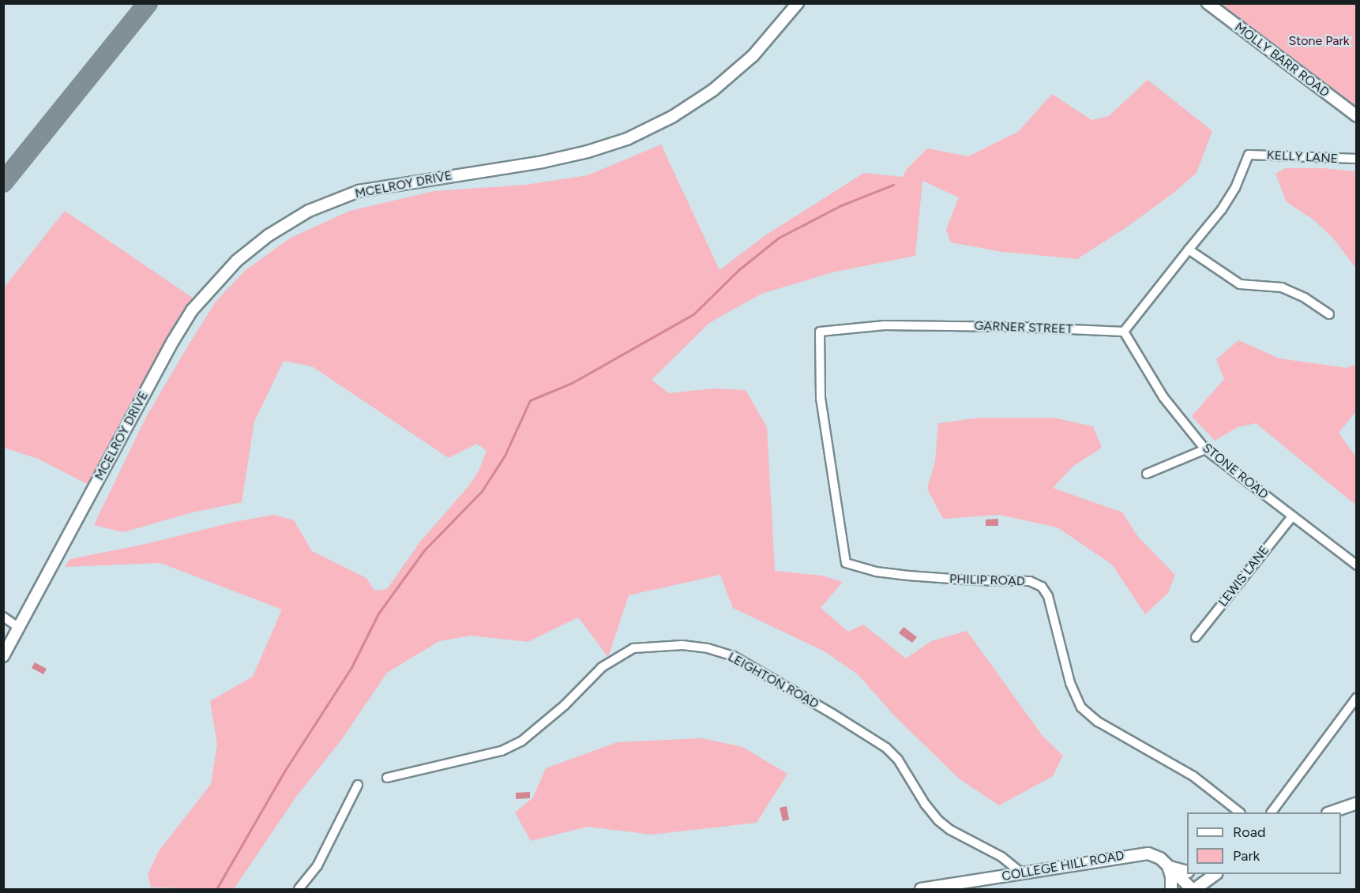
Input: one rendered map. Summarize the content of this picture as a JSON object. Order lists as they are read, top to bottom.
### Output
{
  "streets": {
    "street": [
      "MOLLY BARR ROAD",
      "KELLY LANE",
      "MCELROY DRIVE",
      "GARNER STREET",
      "STONE ROAD",
      "LEWIS LANE",
      "PHILIP ROAD",
      "LEIGHTON ROAD",
      "COLLEGE HILL ROAD"
    ]
  },
  "crossings": [
    ["GARNER STREET", "STONE ROAD"],
    ["GARNER STREET", "PHILIP ROAD"],
    ["STONE ROAD", "LEWIS LANE"],
    ["LEIGHTON ROAD", "COLLEGE HILL ROAD"]
  ],
  "parks": ["Stone Park"],
  "legend": ["Road", "Park"]
}
